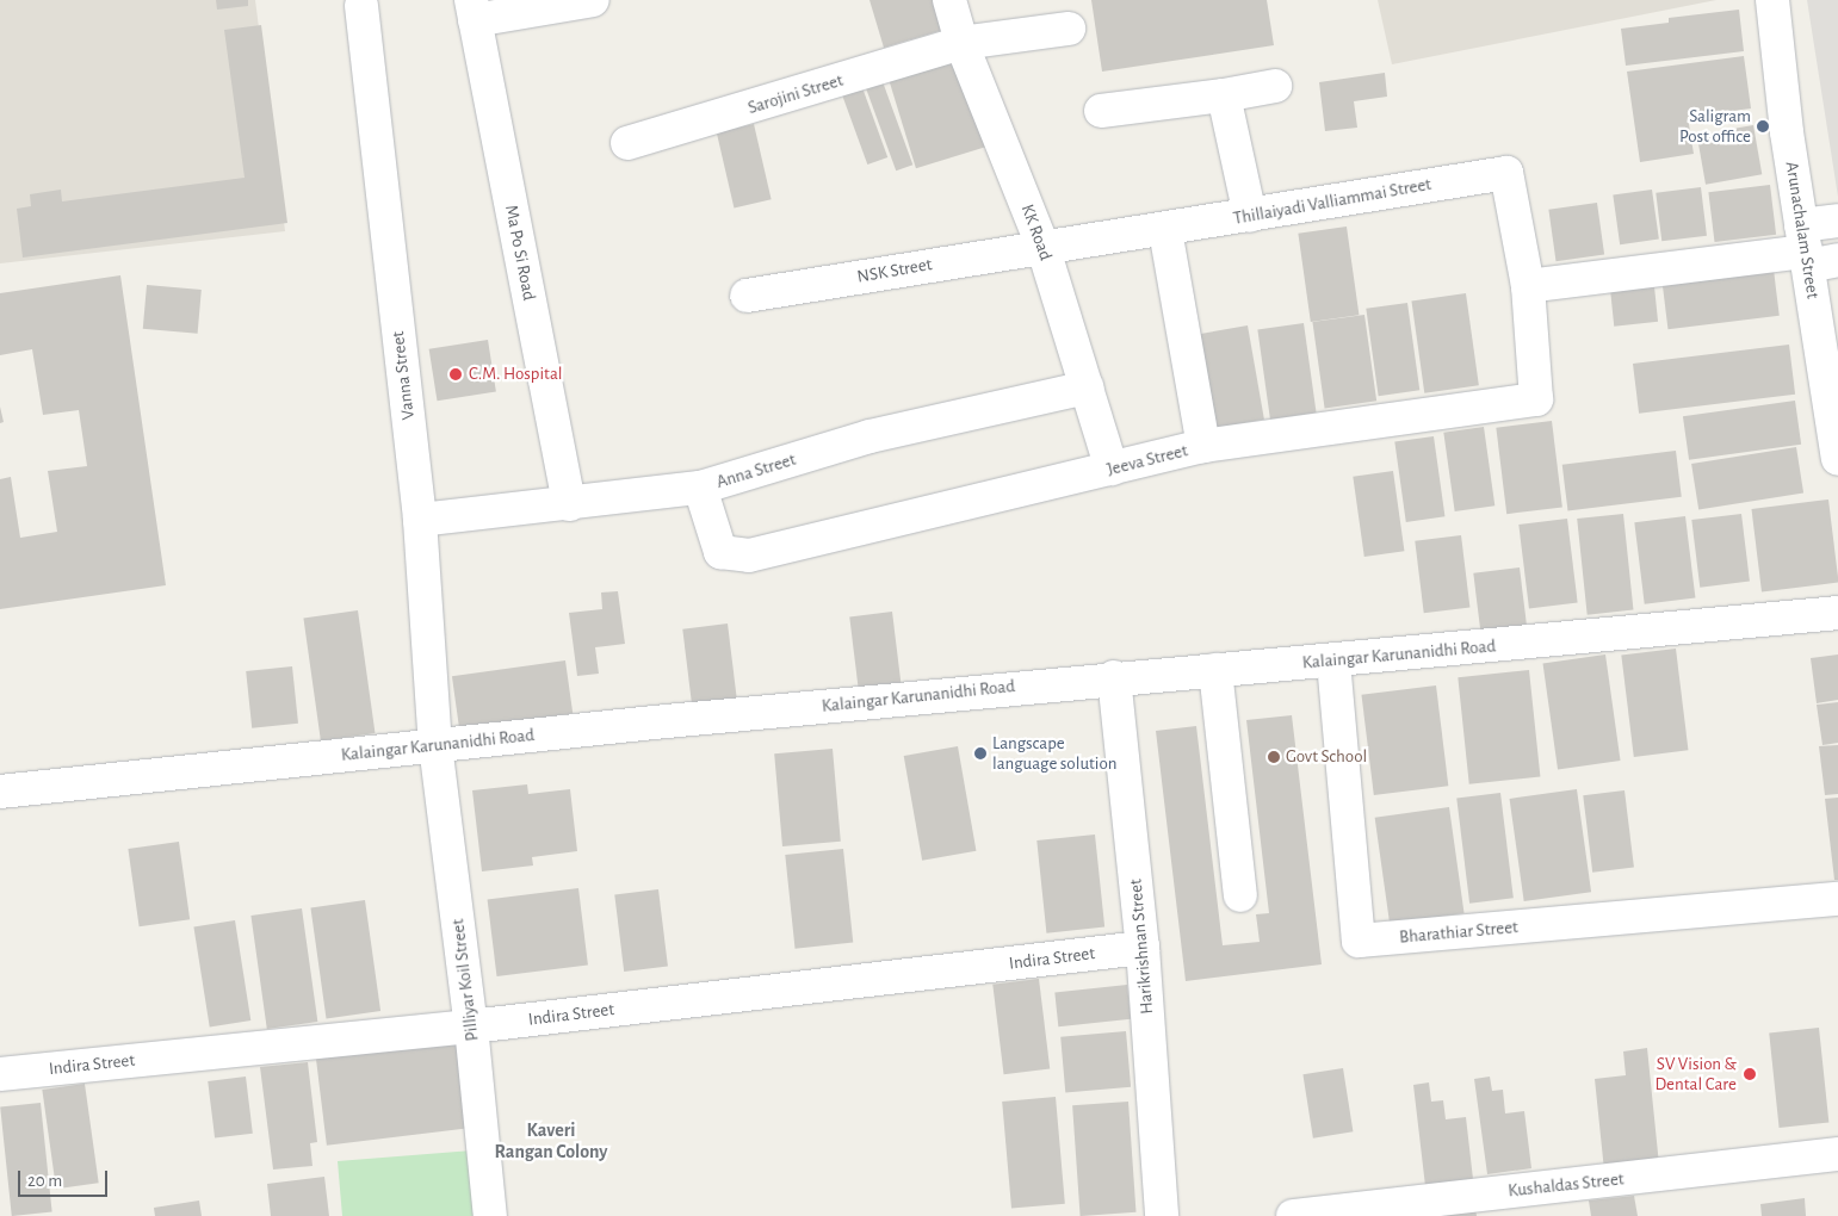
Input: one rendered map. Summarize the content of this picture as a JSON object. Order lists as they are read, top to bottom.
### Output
{
  "streets": {
    "street": [
      "Sarojini Street",
      "Thillaiyadi Valliammai Street",
      "Arunachalam Street",
      "KK Road",
      "Ma Po Si Road",
      "NSK Street",
      "Vanna Street",
      "Jeeva Street",
      "Anna Street",
      "Kalaingar Karunanidhi Road",
      "Bharathiar Street",
      "Harikrishnan Street",
      "Indira Street",
      "Pilliyar Koil Street",
      "Kushaldas Street"
    ]
  },
  "crossings": [
    ["Sarojini Street", "KK Road"],
    ["Thillaiyadi Valliammai Street", "KK Road"],
    ["Thillaiyadi Valliammai Street", "NSK Street"],
    ["Thillaiyadi Valliammai Street", "Jeeva Street"],
    ["KK Road", "NSK Street"],
    ["KK Road", "Jeeva Street"],
    ["KK Road", "Anna Street"],
    ["Ma Po Si Road", "Anna Street"],
    ["Vanna Street", "Anna Street"],
    ["Vanna Street", "Kalaingar Karunanidhi Road"],
    ["Vanna Street", "Pilliyar Koil Street"],
    ["Jeeva Street", "Anna Street"],
    ["Kalaingar Karunanidhi Road", "Bharathiar Street"],
    ["Kalaingar Karunanidhi Road", "Harikrishnan Street"],
    ["Kalaingar Karunanidhi Road", "Pilliyar Koil Street"],
    ["Harikrishnan Street", "Indira Street"],
    ["Indira Street", "Pilliyar Koil Street"]
  ],
  "districts": ["Kaveri Rangan Colony"],
  "places": [
    "Saligram Post office",
    "C.M. Hospital",
    "Langscape language solution",
    "Govt School",
    "SV Vision & Dental Care"
  ],
  "scale_bar": "20 m"
}
